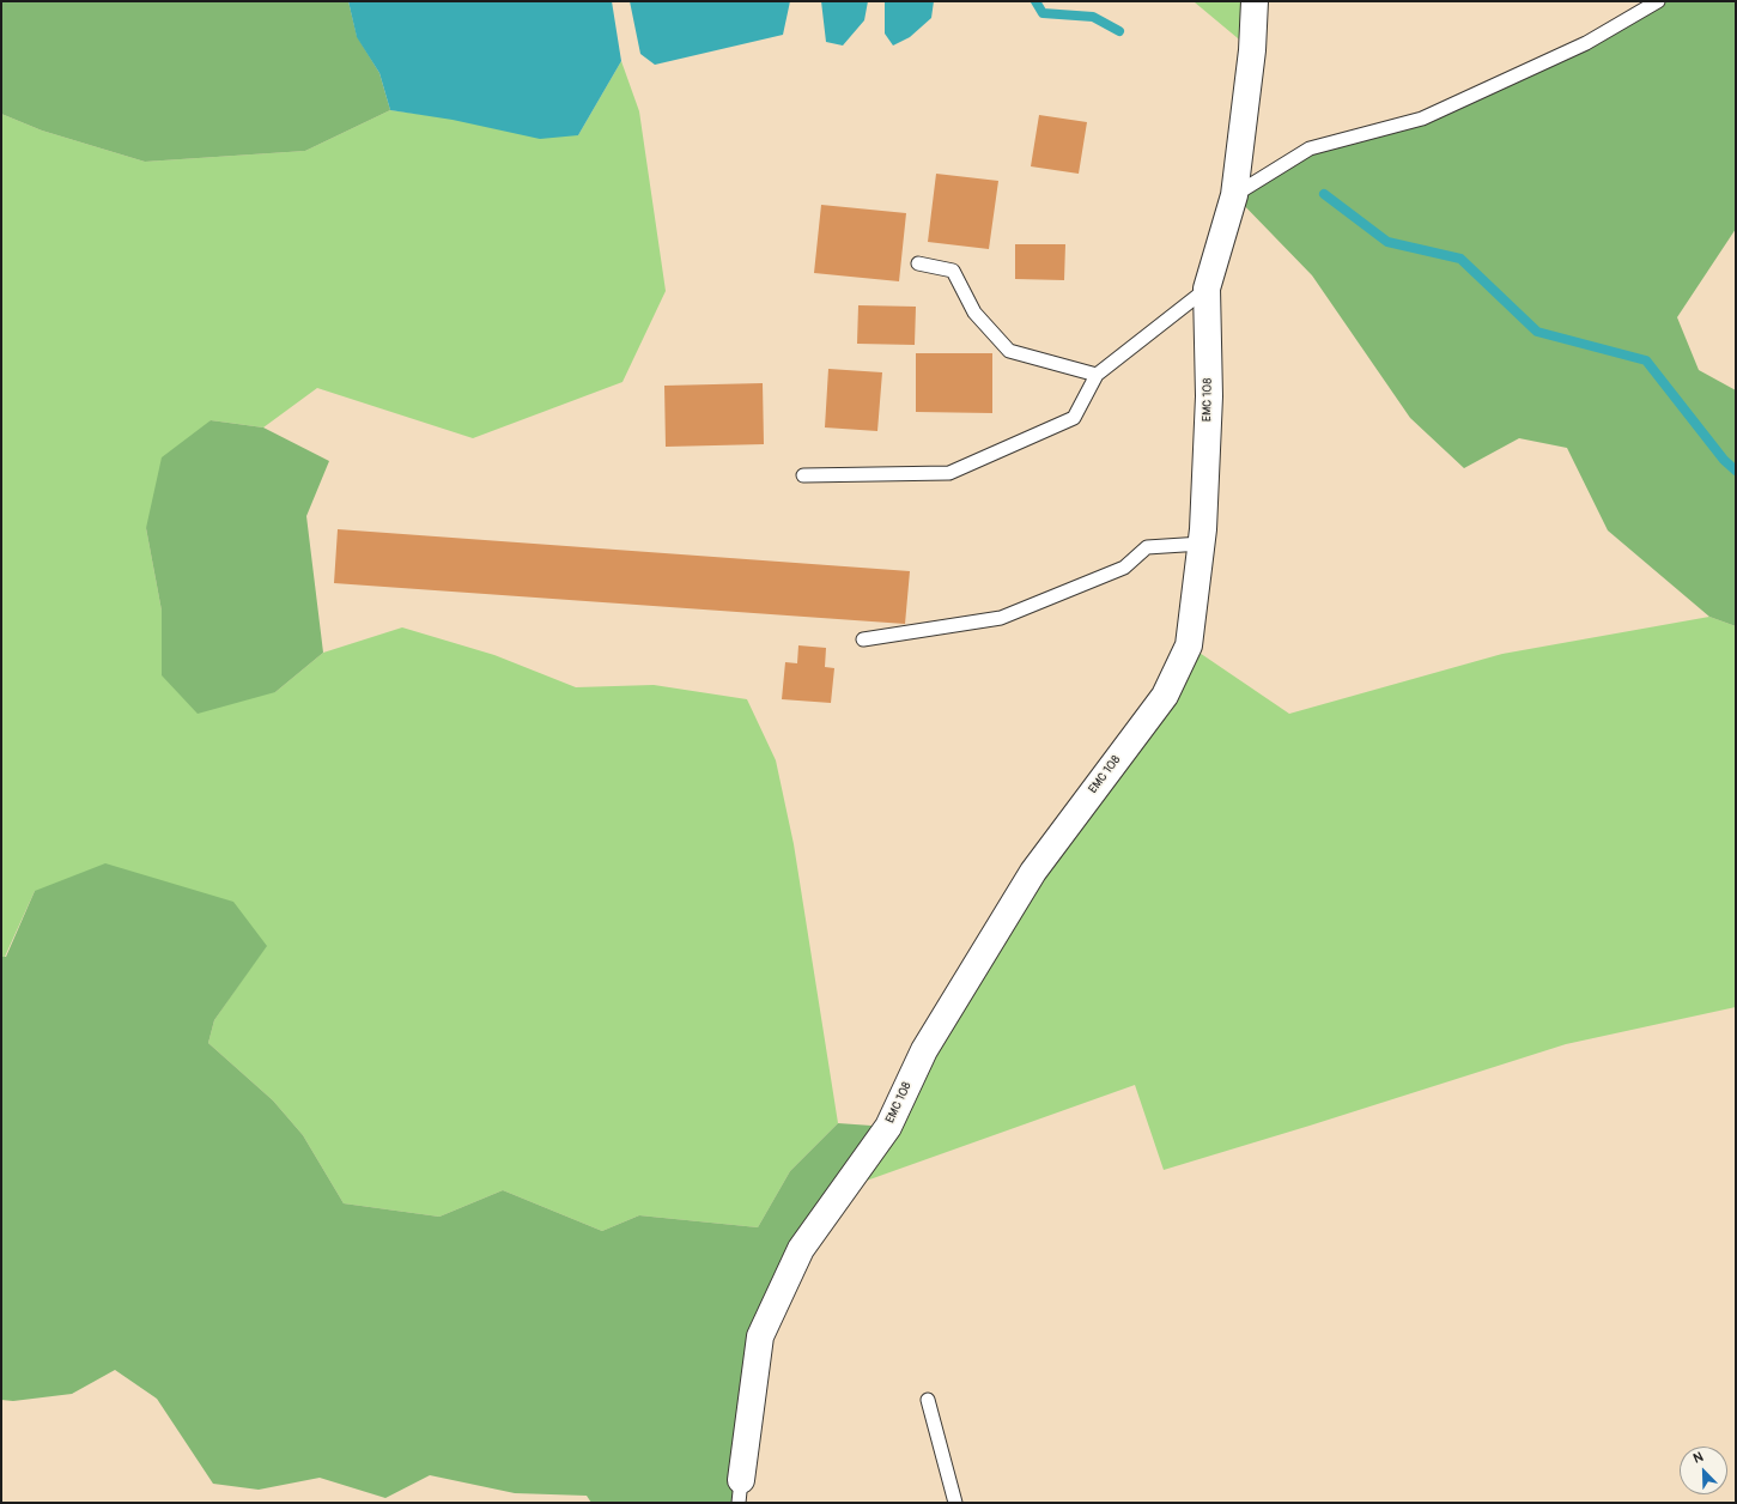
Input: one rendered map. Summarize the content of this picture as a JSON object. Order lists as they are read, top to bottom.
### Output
{
  "streets": {
    "street": ["EMC 108"]
  },
  "north": "top left"
}
